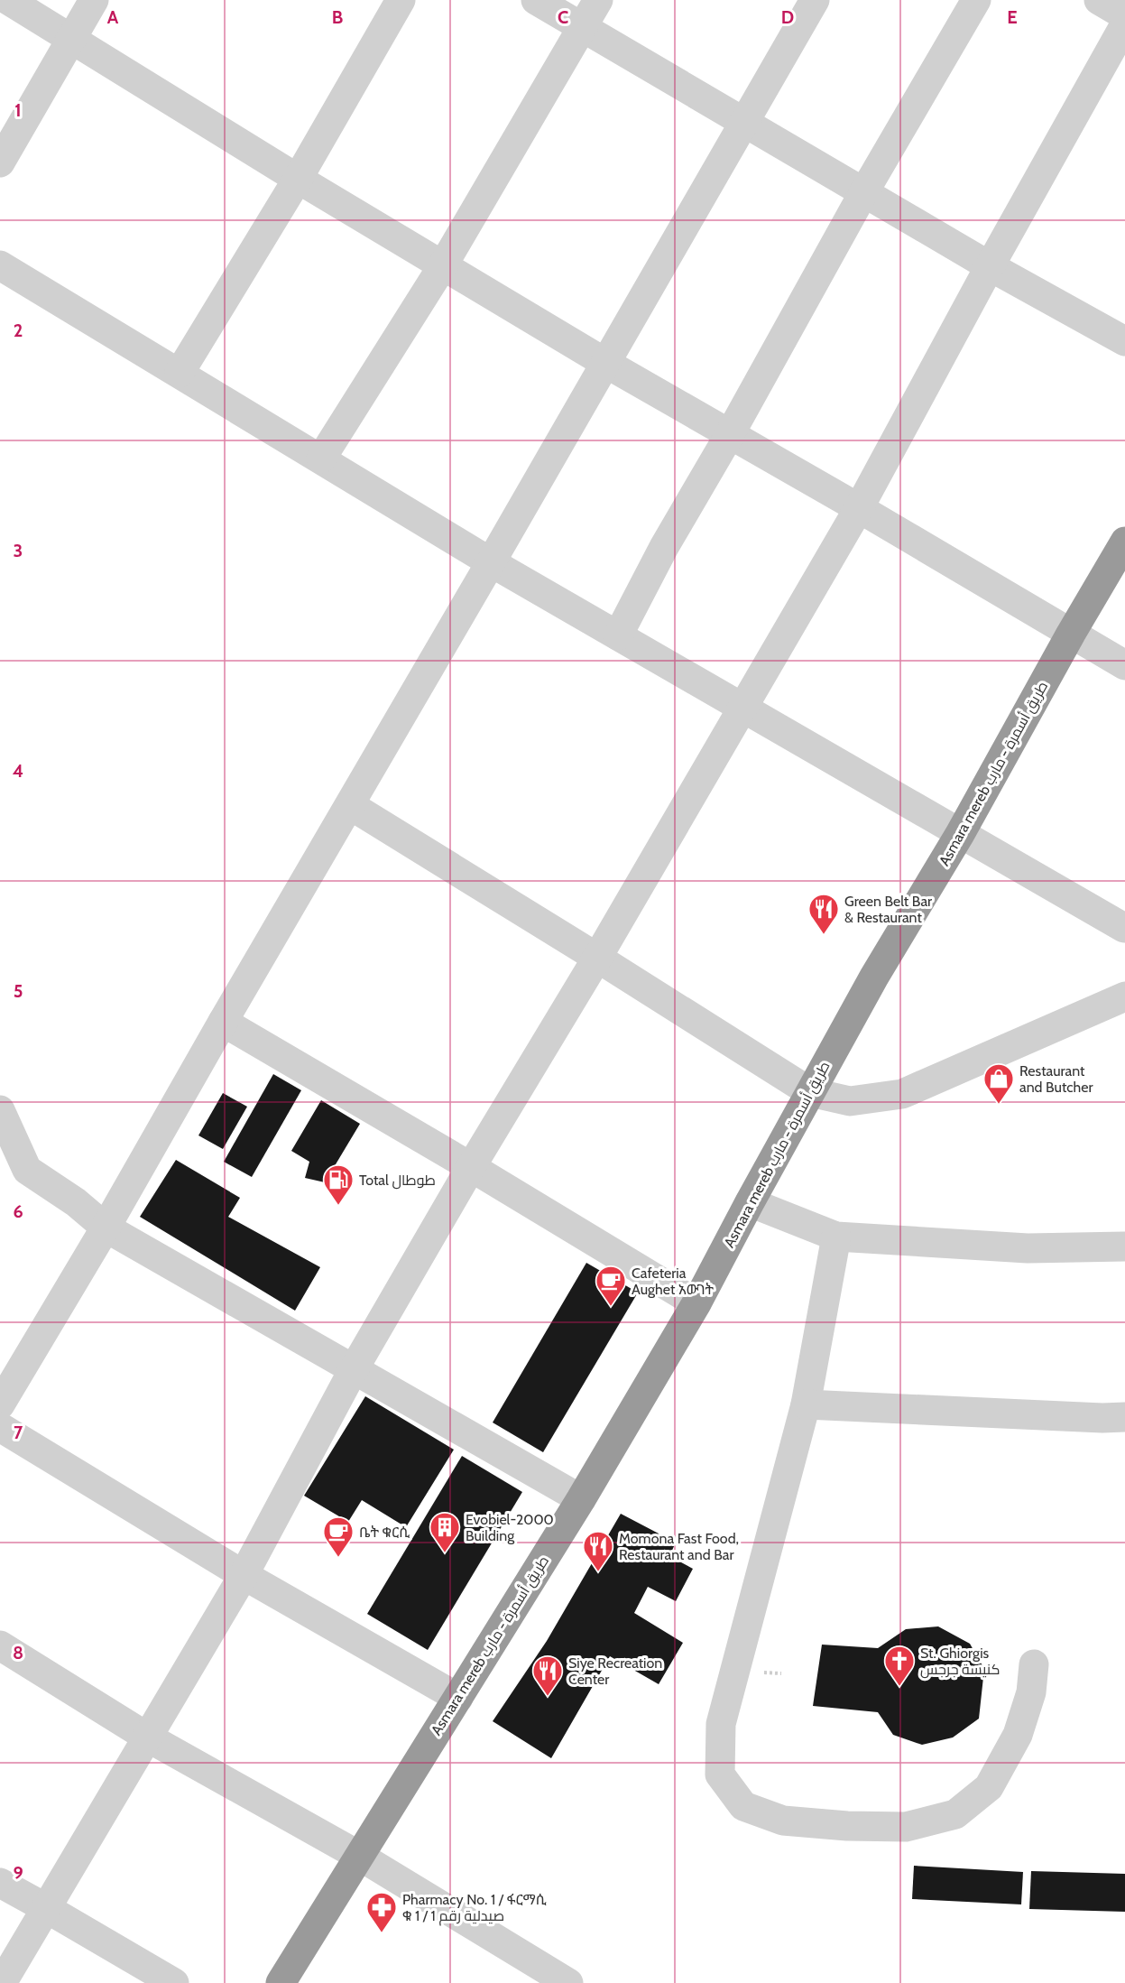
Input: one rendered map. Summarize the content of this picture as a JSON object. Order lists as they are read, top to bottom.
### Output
{
  "streets": {
    "highway": ["Asmara mereb طريق أسمرة - مارب"]
  },
  "places": {
    "restaurant": ["Green Belt Bar & Restaurant", "Momona Fast Food, Restaurant and Bar", "Siye Recreation Center"],
    "shop": ["Restaurant and Butcher"],
    "fuel station": ["Total طوطال"],
    "cafe": ["Cafeteria Aughet አውገት", "ቤት ቁርሲ"],
    "building": ["Evobiel-2000 Building"],
    "church": ["St. Ghiorgis كنيسة جرجس"],
    "pharmacy": ["Pharmacy No. 1 / ፋርማሲ ቁ 1 / صيدلية رقم 1"]
  },
  "grid": {
    "columns": [
      "A",
      "B",
      "C",
      "D",
      "E"
    ],
    "rows": [
      "1",
      "2",
      "3",
      "4",
      "5",
      "6",
      "7",
      "8",
      "9"
    ]
  }
}
